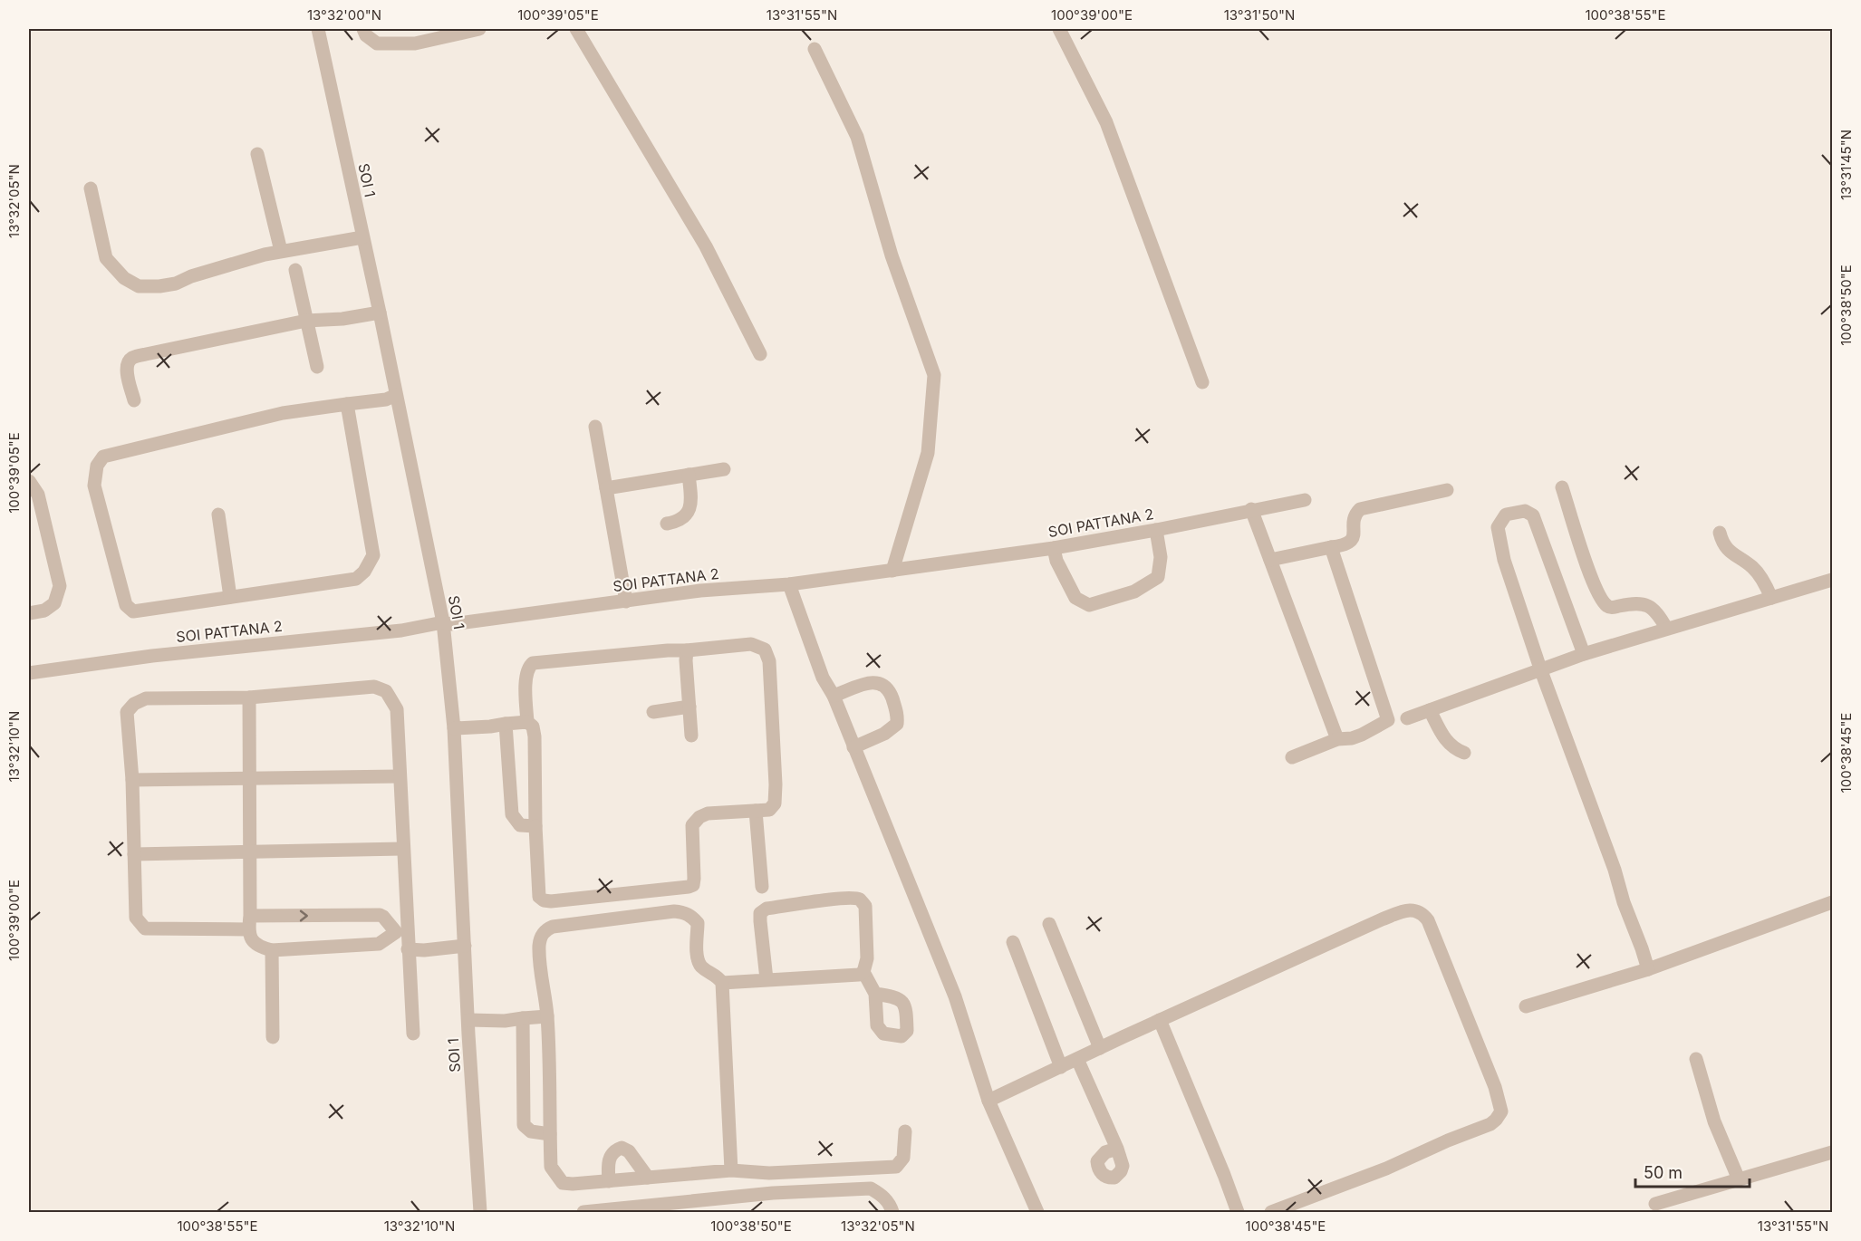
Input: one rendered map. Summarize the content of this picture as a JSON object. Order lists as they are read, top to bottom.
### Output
{
  "streets": {
    "street": ["SOI 1", "SOI PATTANA 2"]
  },
  "crossings": [
    ["SOI 1", "SOI PATTANA 2"]
  ],
  "scale_bar": "50 m",
  "coordinates": [
    "13°32'00\"N",
    "100°39'05\"E",
    "13°31'55\"N",
    "100°39'00\"E",
    "13°31'50\"N",
    "100°38'55\"E",
    "13°31'45\"N",
    "13°32'05\"N",
    "100°38'50\"E",
    "13°32'10\"N",
    "100°38'45\"E"
  ]
}
